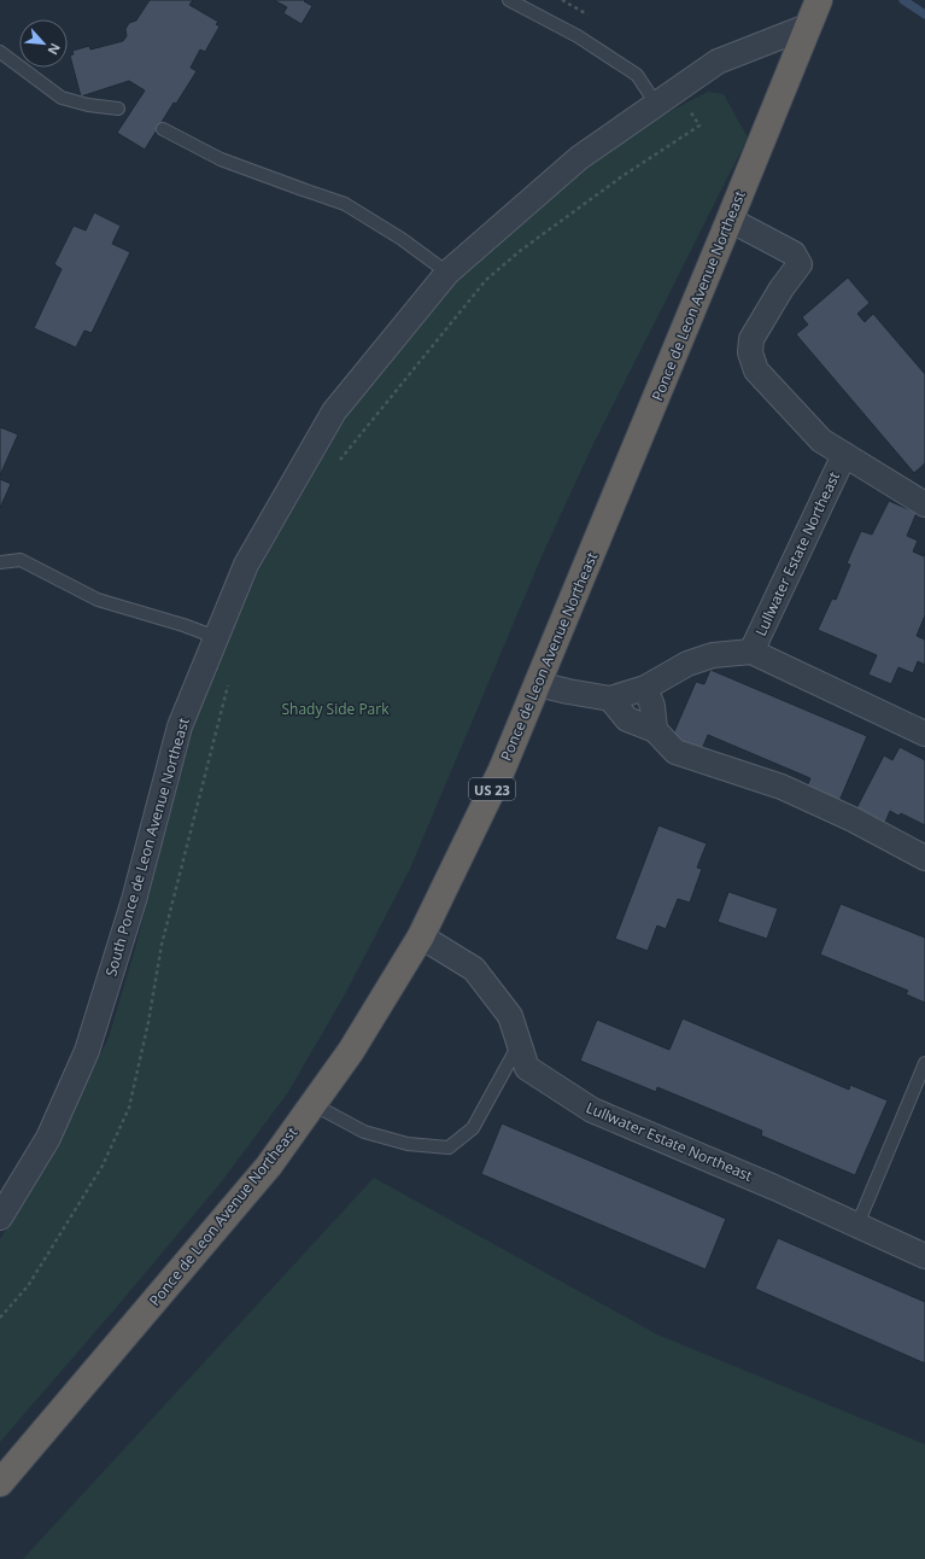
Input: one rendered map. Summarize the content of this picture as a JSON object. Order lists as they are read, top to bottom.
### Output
{
  "streets": {
    "highway": ["Ponce de Leon Avenue Northeast", "US 23"],
    "street": ["Lullwater Estate Northeast", "South Ponce de Leon Avenue Northeast"]
  },
  "crossings": [
    ["Ponce de Leon Avenue Northeast", "Lullwater Estate Northeast"],
    ["Ponce de Leon Avenue Northeast", "South Ponce de Leon Avenue Northeast"]
  ],
  "parks": ["Shady Side Park"],
  "north": "bottom right"
}
